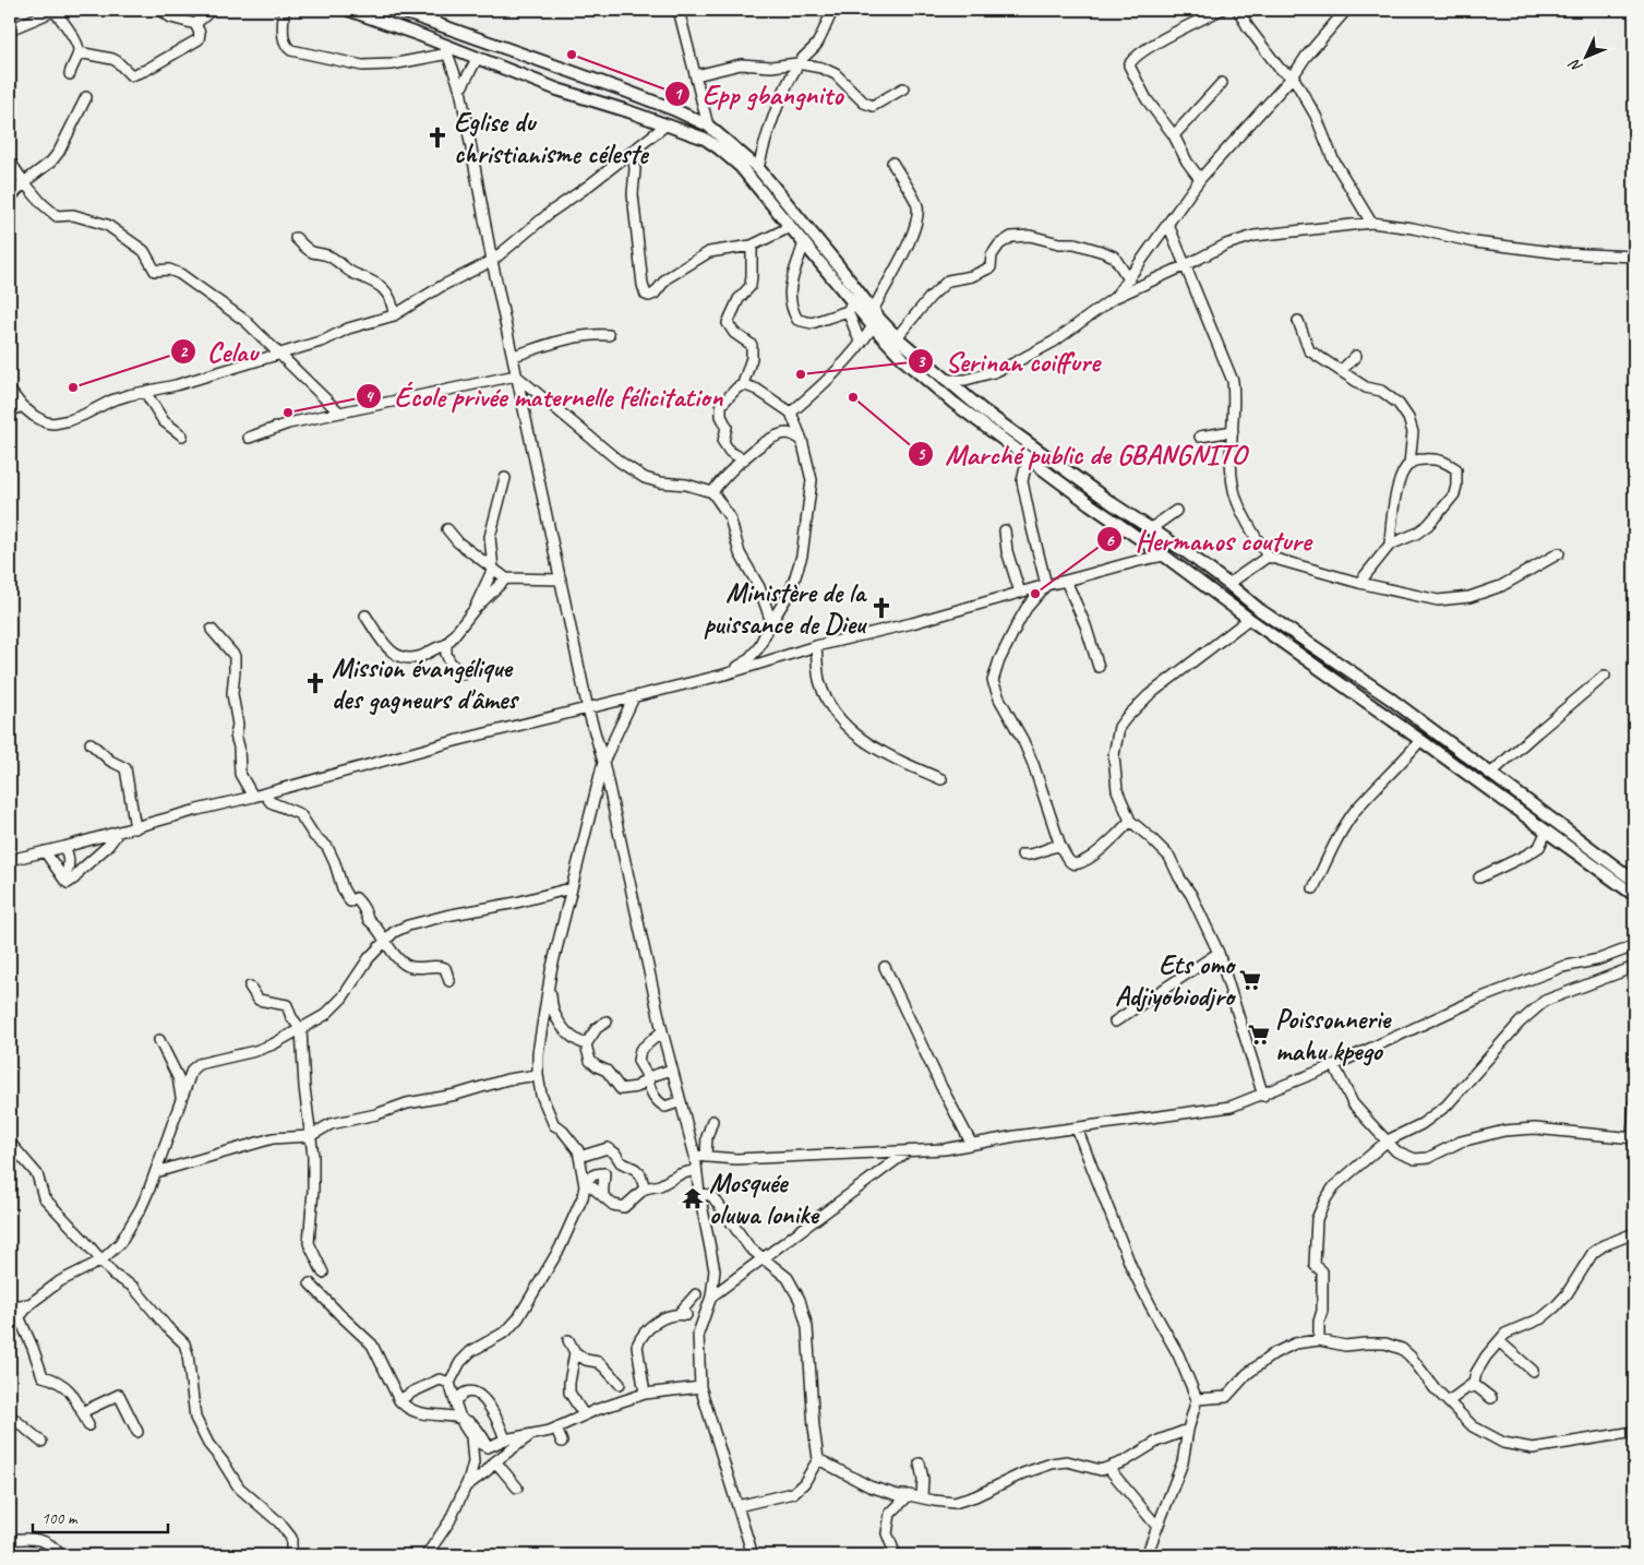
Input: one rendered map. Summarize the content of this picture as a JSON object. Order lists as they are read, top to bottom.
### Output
{
  "places": {
    "other": [
      "Epp gbangnito",
      "Serinan coiffure",
      "Celau",
      "Marché public de GBANGNITO",
      "École privée maternelle félicitation",
      "Hermanos couture"
    ],
    "church": ["Eglise du christianisme céleste", "Ministère de la puissance de Dieu", "Mission évangélique des gagneurs d'âmes"],
    "supermarket": ["Ets omo Adjiyobiodjro", "Poissonnerie mahu kpego"],
    "temple": ["Mosquée oluwa lonike"]
  },
  "scale_bar": "100 m",
  "north": "bottom left"
}
